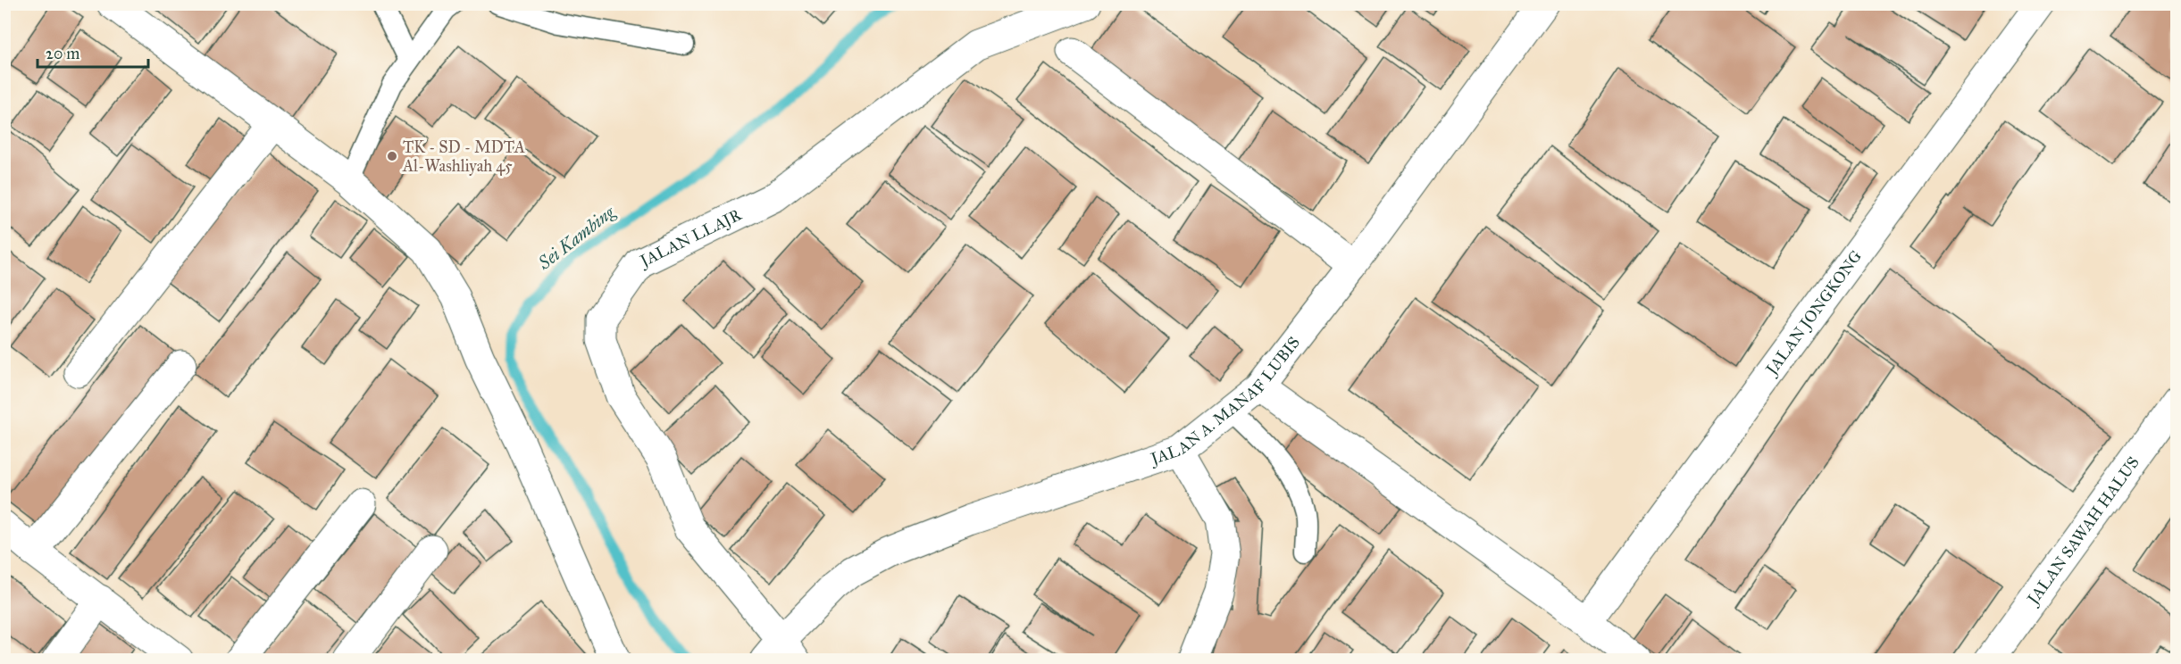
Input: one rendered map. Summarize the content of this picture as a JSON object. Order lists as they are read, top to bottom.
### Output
{
  "streets": {
    "street": [
      "JALAN LLAJR",
      "JALAN JONGKONG",
      "JALAN A. MANAF LUBIS",
      "JALAN SAWAH HALUS"
    ]
  },
  "crossings": [
    ["JALAN LLAJR", "JALAN A. MANAF LUBIS"]
  ],
  "water": ["Sei Kambing"],
  "places": ["TK - SD - MDTA Al-Washliyah 45"],
  "scale_bar": "20 m"
}
